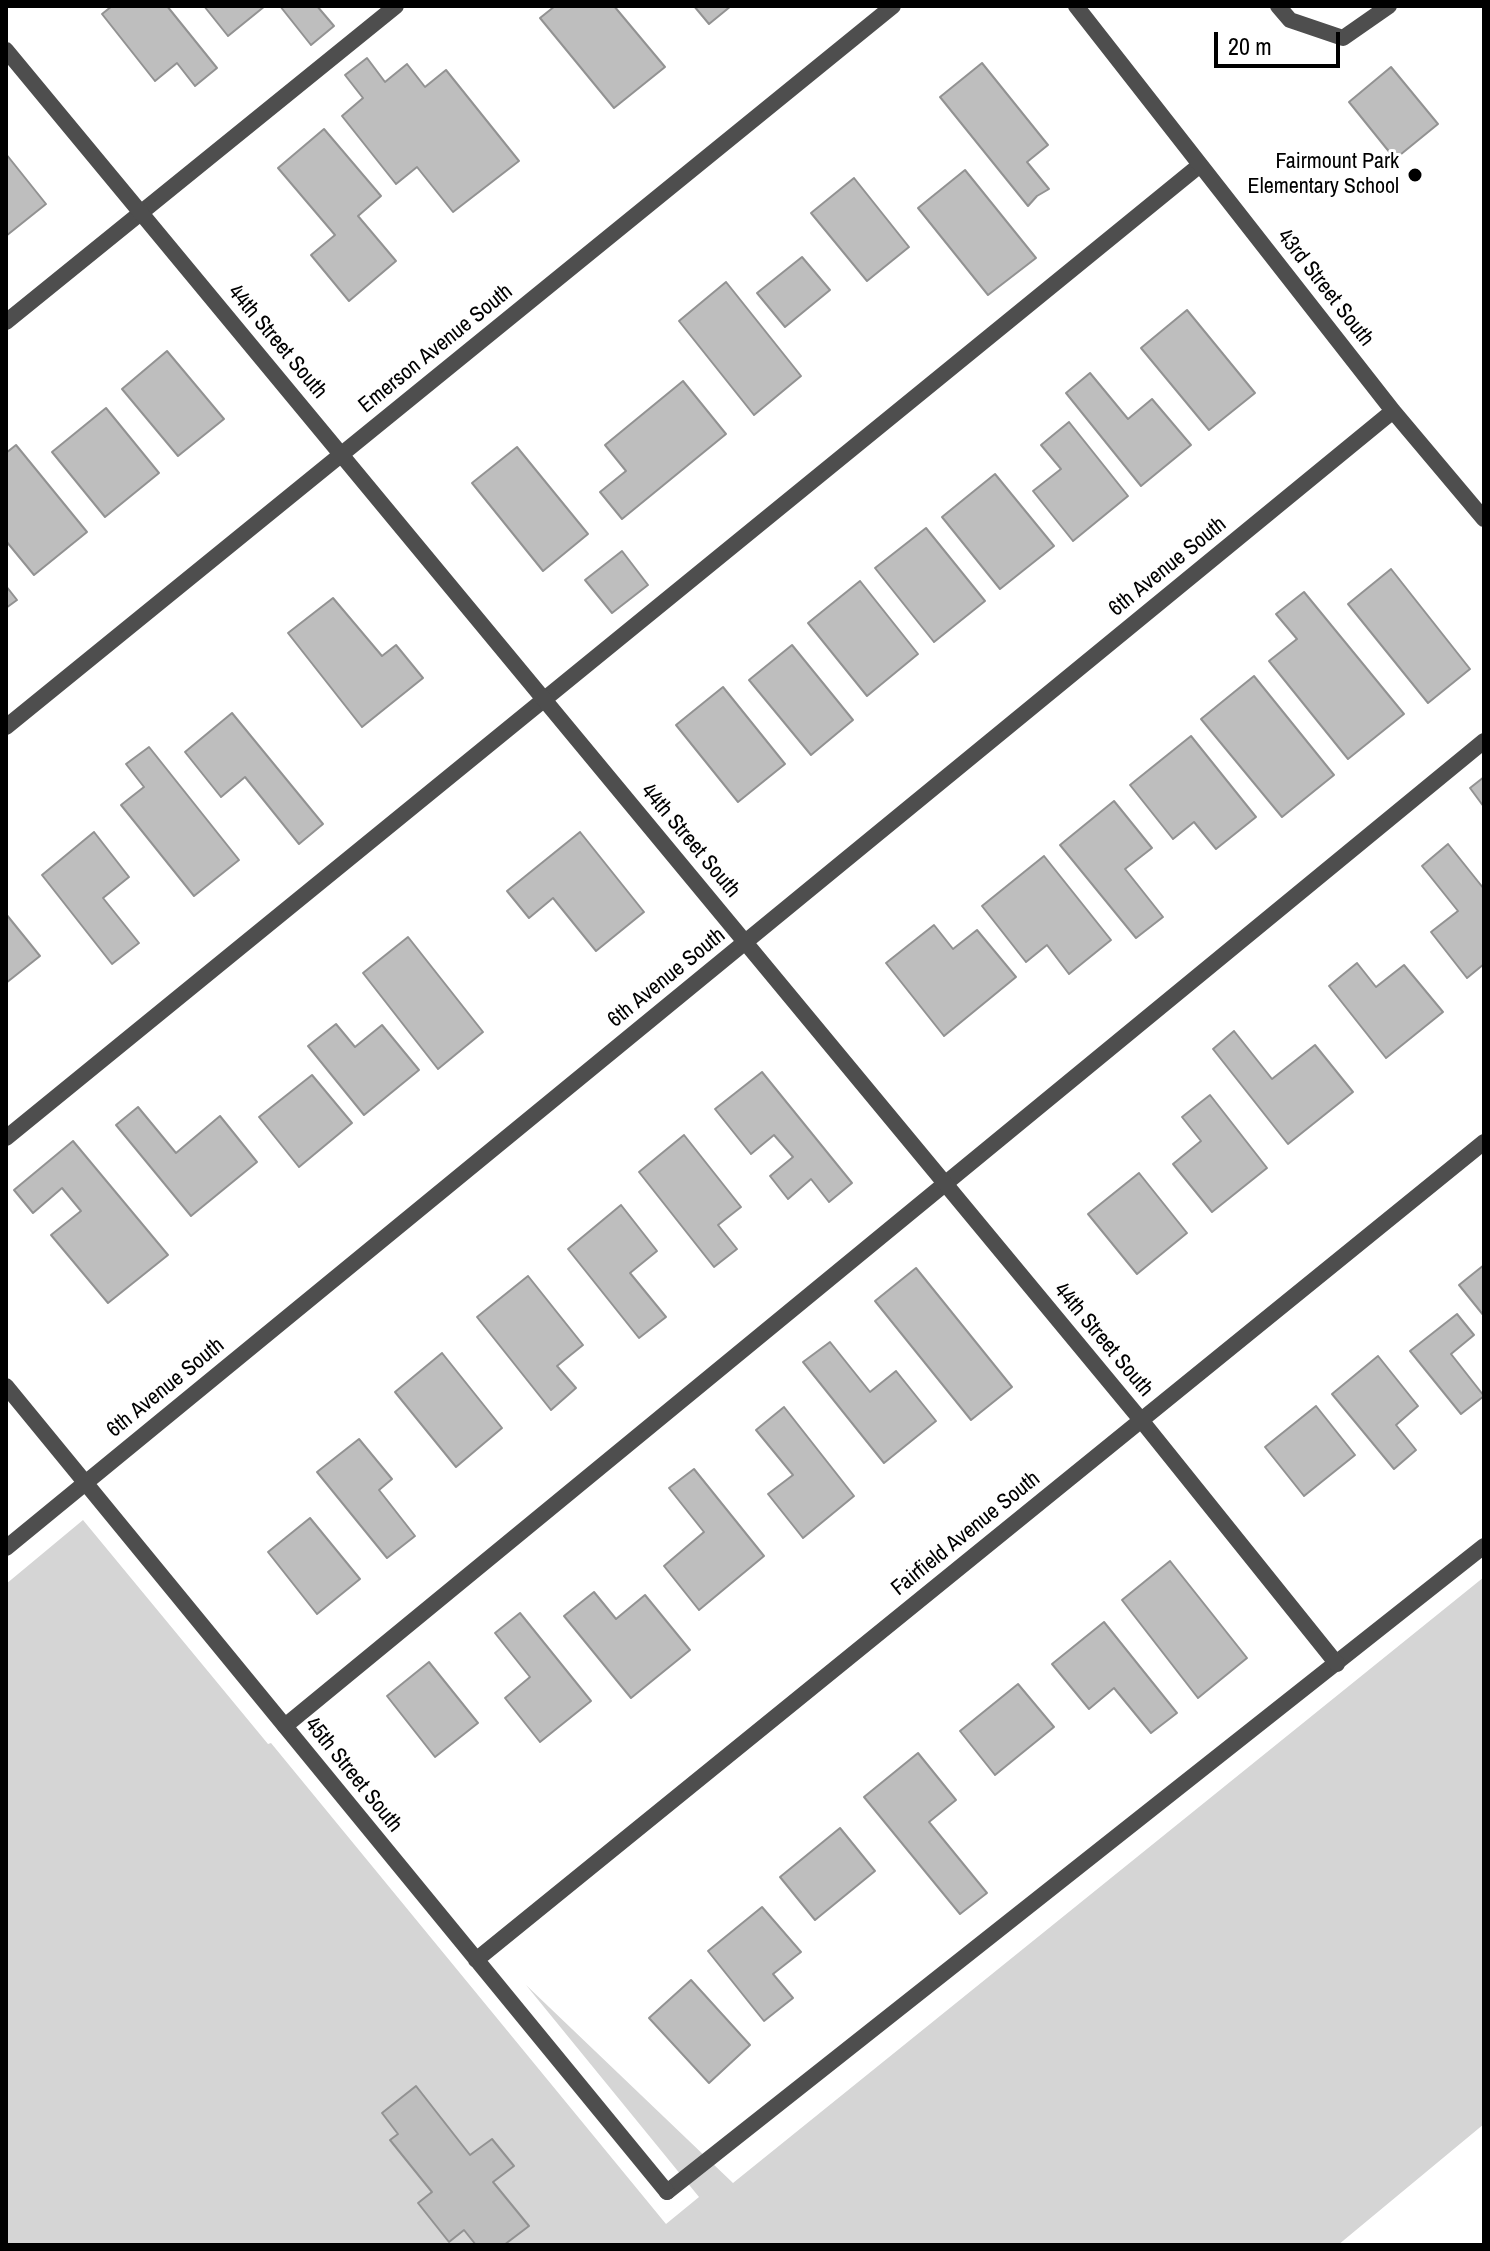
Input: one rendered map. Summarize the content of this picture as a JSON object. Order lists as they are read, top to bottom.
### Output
{
  "streets": {
    "street": [
      "43rd Street South",
      "44th Street South",
      "Emerson Avenue South",
      "6th Avenue South",
      "Fairfield Avenue South",
      "45th Street South"
    ]
  },
  "crossings": [
    ["43rd Street South", "6th Avenue South"],
    ["44th Street South", "Emerson Avenue South"],
    ["44th Street South", "6th Avenue South"],
    ["44th Street South", "Fairfield Avenue South"],
    ["44th Street South", "45th Street South"],
    ["6th Avenue South", "45th Street South"],
    ["Fairfield Avenue South", "45th Street South"]
  ],
  "places": ["Fairmount Park Elementary School"],
  "scale_bar": "20 m"
}
